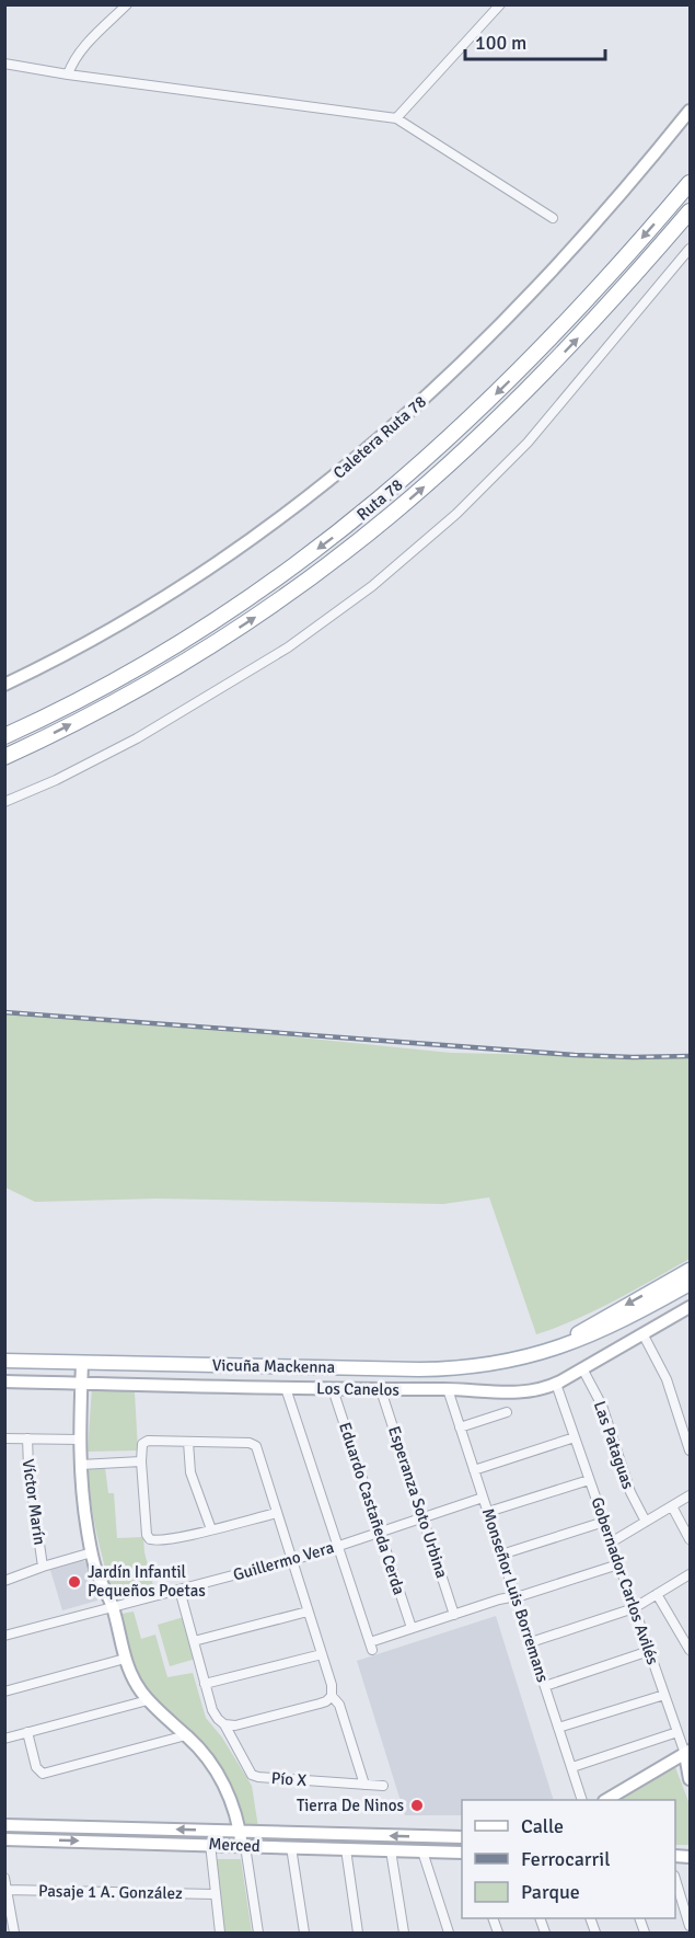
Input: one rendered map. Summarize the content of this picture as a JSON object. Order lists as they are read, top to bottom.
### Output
{
  "streets": {
    "highway": ["Ruta 78"],
    "main road": ["Vicuña Mackenna"],
    "street": [
      "Caletera Ruta 78",
      "Los Canelos",
      "Las Pataguas",
      "Víctor Marín",
      "Esperanza Soto Urbina",
      "Eduardo Castañeda Cerda",
      "Guillermo Vera",
      "Gobernador Carlos Avilés",
      "Monseñor Luis Borremans",
      "Pío X",
      "Merced",
      "Pasaje 1 A. González"
    ]
  },
  "crossings": [
    ["Los Canelos", "Las Pataguas"],
    ["Los Canelos", "Esperanza Soto Urbina"],
    ["Los Canelos", "Eduardo Castañeda Cerda"],
    ["Los Canelos", "Gobernador Carlos Avilés"],
    ["Los Canelos", "Monseñor Luis Borremans"],
    ["Esperanza Soto Urbina", "Guillermo Vera"],
    ["Eduardo Castañeda Cerda", "Guillermo Vera"],
    ["Guillermo Vera", "Monseñor Luis Borremans"]
  ],
  "places": ["Jardín Infantil Pequeños Poetas", "Tierra De Ninos"],
  "legend": ["Calle", "Ferrocarril", "Parque"],
  "scale_bar": "100 m"
}
